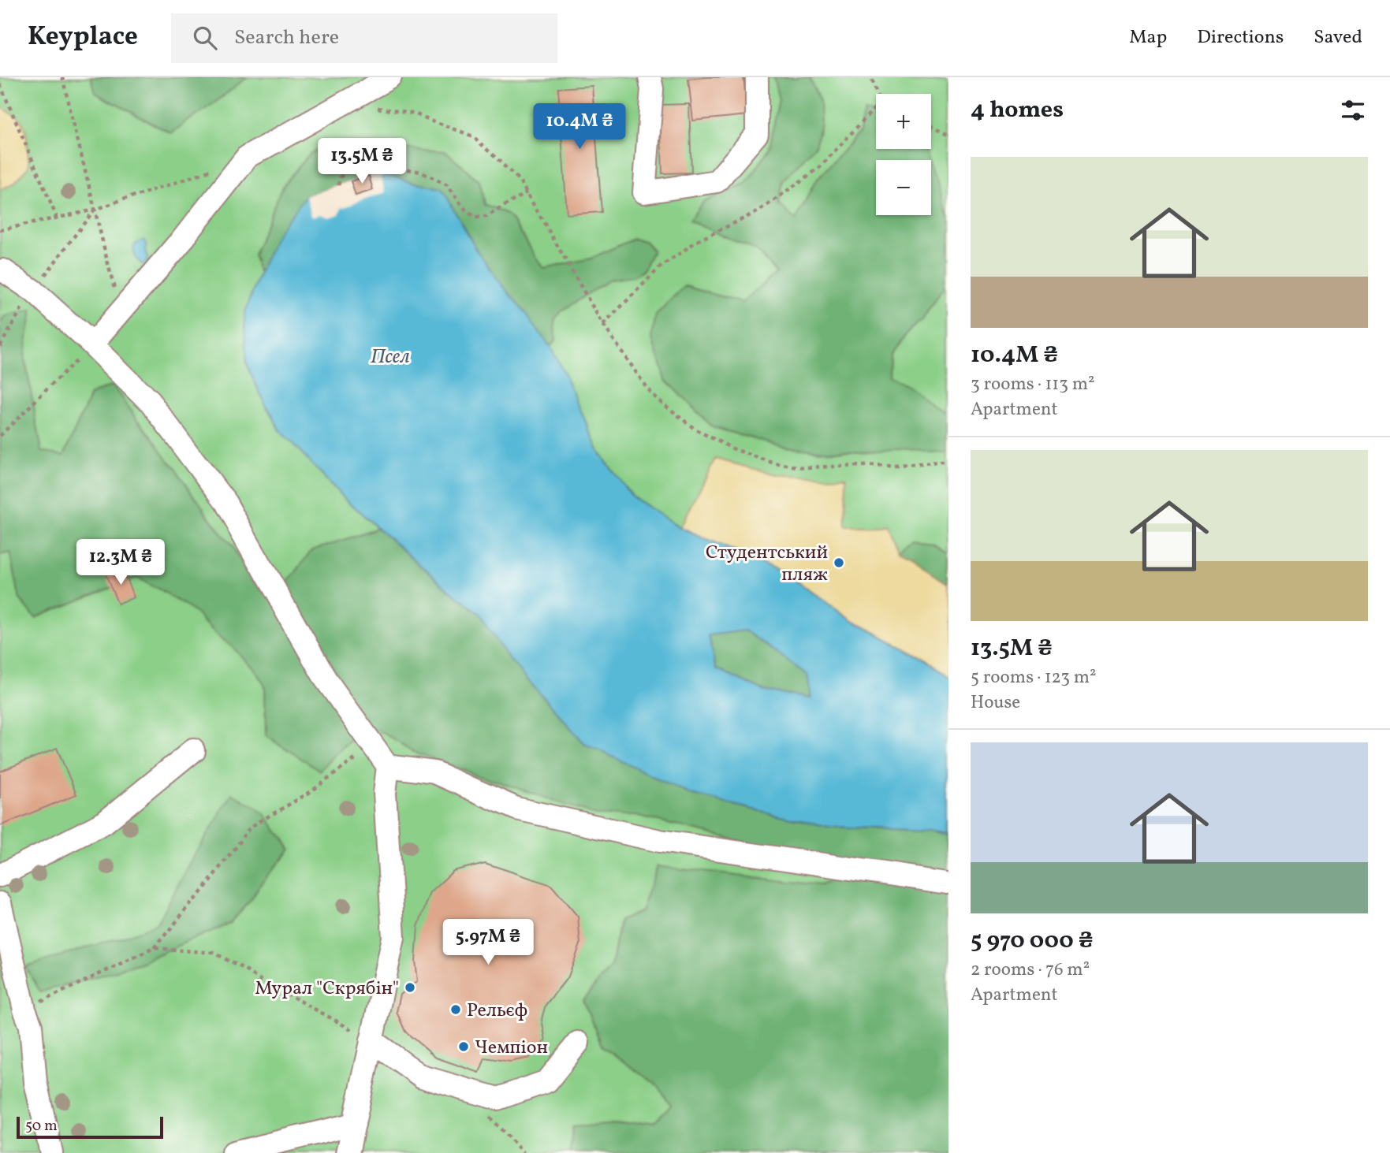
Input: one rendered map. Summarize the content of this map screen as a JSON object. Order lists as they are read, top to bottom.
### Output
{
  "water": ["Псел"],
  "places": [
    "Студентський пляж",
    "Мурал \"Скрябін\"",
    "Рельєф",
    "Чемпіон"
  ],
  "scale_bar": "50 m",
  "page": {
    "header": "Keyplace",
    "search": "Search here",
    "nav": ["Map", "Directions", "Saved"],
    "heading": "4 homes",
    "map_buttons": ["+", "−"],
    "price": [
      "10.4M ₴",
      "13.5M ₴",
      "12.3M ₴",
      "5.97M ₴"
    ],
    "list": [
      {
        "name": "10.4M ₴",
        "note": "3 rooms · 113 m² · Apartment"
      },
      {
        "name": "13.5M ₴",
        "note": "5 rooms · 123 m² · House"
      },
      {
        "name": "5 970 000 ₴",
        "note": "2 rooms · 76 m² · Apartment"
      }
    ],
    "scale": "50 m"
  }
}
